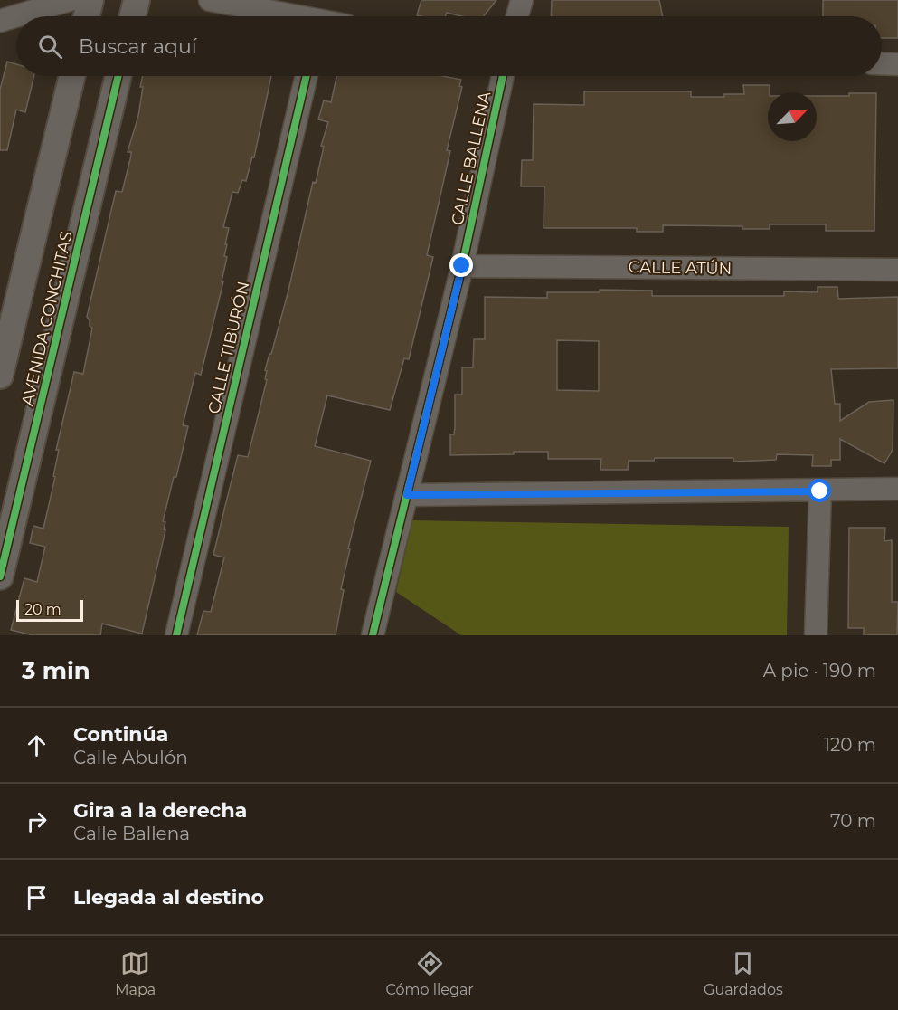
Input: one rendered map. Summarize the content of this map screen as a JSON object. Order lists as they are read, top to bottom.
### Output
{
  "streets": {
    "street": [
      "CALLE BALLENA",
      "CALLE ATÚN",
      "AVENIDA CONCHITAS",
      "CALLE TIBURÓN"
    ]
  },
  "crossings": [
    ["CALLE BALLENA", "CALLE ATÚN"]
  ],
  "scale_bar": "20 m",
  "north": "top right",
  "page": {
    "search": "Buscar aquí",
    "scale": "20 m",
    "heading": ["3 min", "A pie · 190 m"],
    "list": [
      ["Continúa", "Calle Abulón", "120 m"],
      ["Gira a la derecha", "Calle Ballena", "70 m"],
      "Llegada al destino"
    ],
    "nav": ["Mapa", "Cómo llegar", "Guardados"]
  }
}
